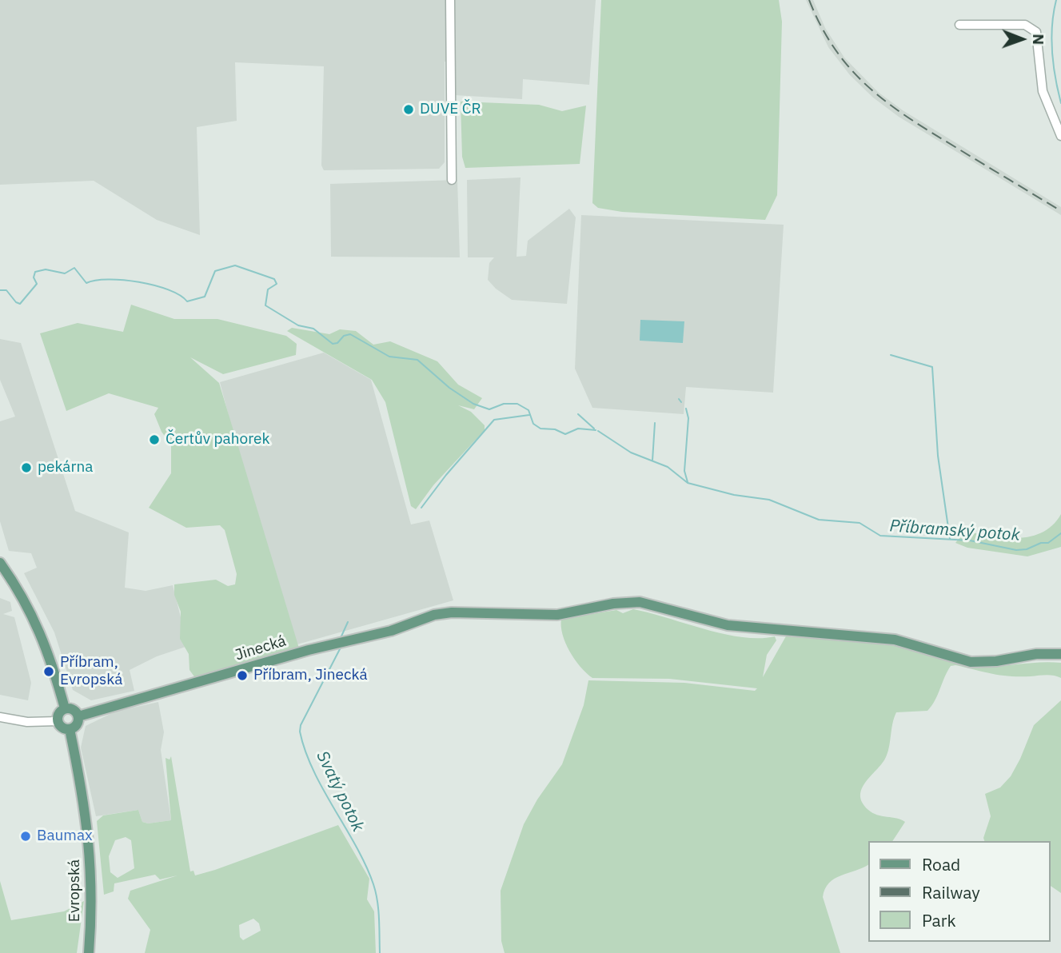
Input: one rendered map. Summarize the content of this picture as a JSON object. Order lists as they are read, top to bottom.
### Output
{
  "streets": {
    "main road": ["Jinecká", "Evropská"]
  },
  "crossings": [
    ["Jinecká", "Evropská"]
  ],
  "water": ["Příbramský potok", "Svatý potok"],
  "places": [
    "DUVE ČR",
    "Čertův pahorek",
    "pekárna",
    "Příbram, Evropská",
    "Příbram, Jinecká",
    "Baumax"
  ],
  "legend": ["Road", "Railway", "Park"],
  "north": "right"
}
